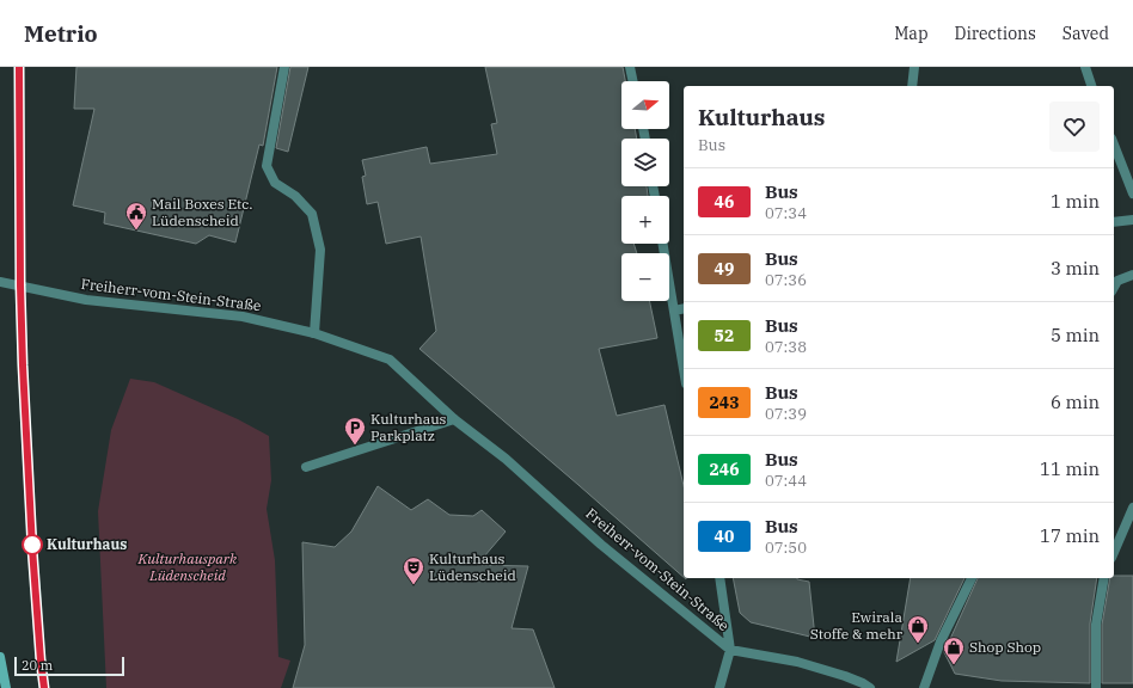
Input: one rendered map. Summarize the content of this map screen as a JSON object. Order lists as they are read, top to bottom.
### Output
{
  "streets": {
    "street": ["Freiherr-vom-Stein-Straße"]
  },
  "parks": ["Kulturhauspark Lüdenscheid"],
  "places": {
    "public building": ["Mail Boxes Etc. Lüdenscheid"],
    "parking": ["Kulturhaus Parkplatz"],
    "other": ["Kulturhaus"],
    "theatre": ["Kulturhaus Lüdenscheid"],
    "shop": ["Ewirala Stoffe & mehr", "Shop Shop"]
  },
  "lines": ["bus line 46"],
  "scale_bar": "20 m",
  "north": "right",
  "page": {
    "header": "Metrio",
    "nav": ["Map", "Directions", "Saved"],
    "map_buttons": ["+", "−"],
    "heading": ["Kulturhaus", "Bus"],
    "list": [
      {
        "mark": "46",
        "name": "Bus",
        "note": "07:34",
        "value": "1 min"
      },
      {
        "mark": "49",
        "name": "Bus",
        "note": "07:36",
        "value": "3 min"
      },
      {
        "mark": "52",
        "name": "Bus",
        "note": "07:38",
        "value": "5 min"
      },
      {
        "mark": "243",
        "name": "Bus",
        "note": "07:39",
        "value": "6 min"
      },
      {
        "mark": "246",
        "name": "Bus",
        "note": "07:44",
        "value": "11 min"
      },
      {
        "mark": "40",
        "name": "Bus",
        "note": "07:50",
        "value": "17 min"
      }
    ],
    "scale": "20 m"
  }
}
